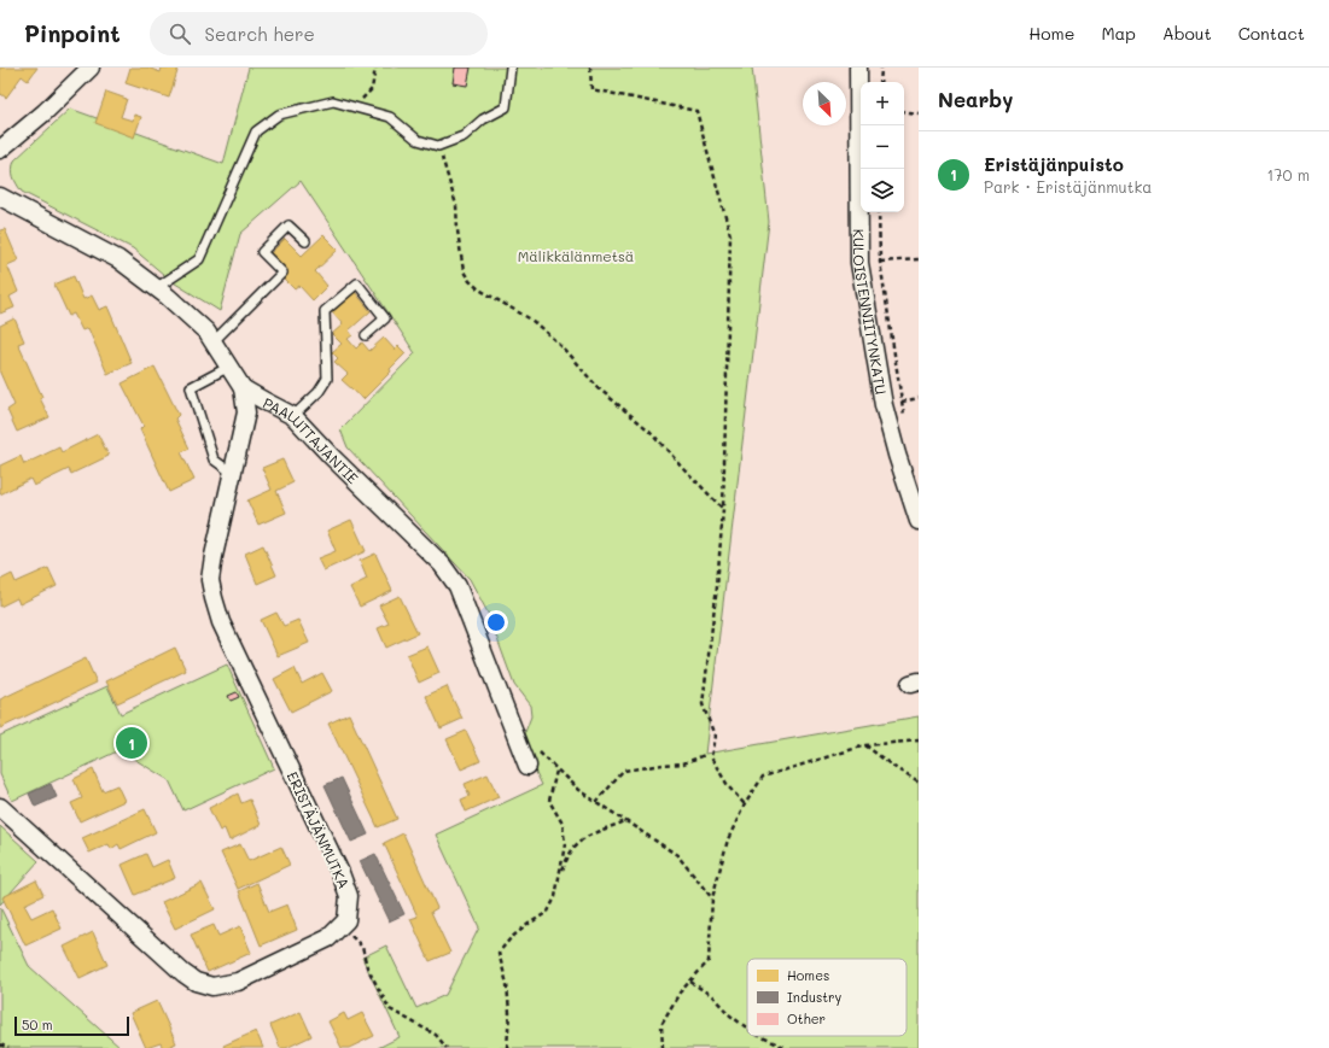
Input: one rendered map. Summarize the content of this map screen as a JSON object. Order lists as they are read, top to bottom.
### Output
{
  "streets": {
    "street": ["KULOISTENNIITYNKATU", "PAALUTTAJANTIE", "ERISTÄJÄNMUTKA"]
  },
  "crossings": [
    ["PAALUTTAJANTIE", "ERISTÄJÄNMUTKA"]
  ],
  "parks": ["Mälikkälänmetsä"],
  "legend": ["Homes", "Industry", "Other"],
  "scale_bar": "50 m",
  "north": "bottom right",
  "page": {
    "header": "Pinpoint",
    "search": "Search here",
    "nav": [
      "Home",
      "Map",
      "About",
      "Contact"
    ],
    "heading": "Nearby",
    "map_buttons": ["+", "−"],
    "list": [
      {
        "mark": "1",
        "name": "Eristäjänpuisto",
        "note": "Park · Eristäjänmutka",
        "value": "170 m"
      }
    ],
    "pins": "1",
    "scale": "50 m"
  }
}
